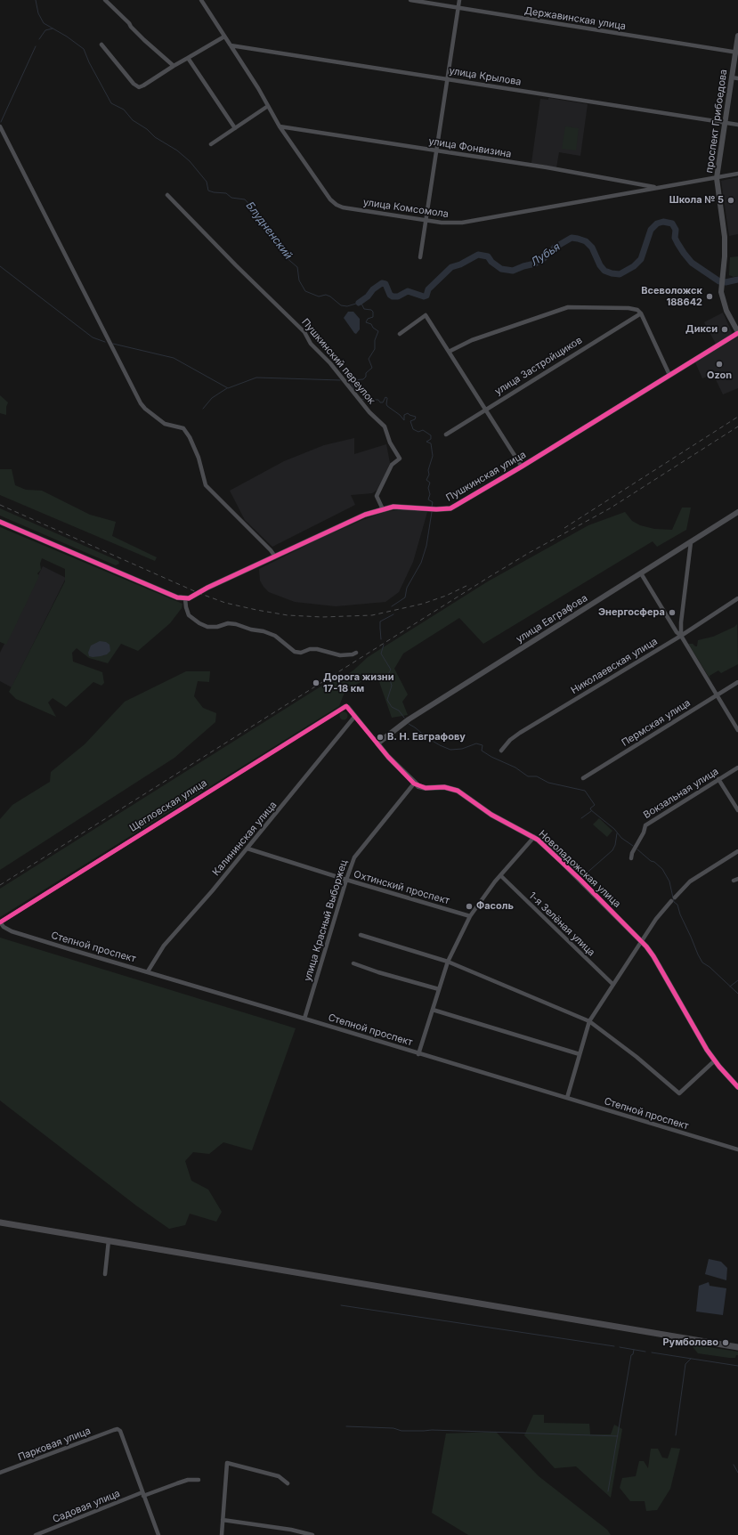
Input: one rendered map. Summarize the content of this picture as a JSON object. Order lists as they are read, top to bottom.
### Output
{
  "streets": {
    "street": [
      "Державинская улица",
      "улица Крылова",
      "проспект Грибоедова",
      "улица Фонвизина",
      "улица Комсомола",
      "Пушкинский переулок",
      "улица Застройщиков",
      "Пушкинская улица",
      "улица Евграфова",
      "Николаевская улица",
      "Пермская улица",
      "Вокзальная улица",
      "Щегловская улица",
      "Калининская улица",
      "Новоладожская улица",
      "Охтинский проспект",
      "улица Красный Выборжец",
      "1-я Зелёная улица",
      "Степной проспект",
      "Парковая улица",
      "Садовая улица"
    ]
  },
  "crossings": [
    ["Державинская улица", "проспект Грибоедова"],
    ["улица Крылова", "проспект Грибоедова"],
    ["улица Крылова", "улица Комсомола"],
    ["проспект Грибоедова", "улица Комсомола"],
    ["проспект Грибоедова", "Пушкинская улица"],
    ["улица Фонвизина", "улица Комсомола"],
    ["Пушкинский переулок", "Пушкинская улица"],
    ["Щегловская улица", "Калининская улица"],
    ["Щегловская улица", "Степной проспект"],
    ["Калининская улица", "Охтинский проспект"],
    ["Калининская улица", "Степной проспект"],
    ["Новоладожская улица", "улица Красный Выборжец"],
    ["Охтинский проспект", "улица Красный Выборжец"],
    ["улица Красный Выборжец", "Степной проспект"],
    ["Парковая улица", "Садовая улица"]
  ],
  "water": ["Блудненский", "Лубья"],
  "places": [
    "Школа № 5",
    "Всеволожск 188642",
    "Дикси",
    "Ozon",
    "Энергосфера",
    "Дорога жизни 17-18 км",
    "В. Н. Евграфову",
    "Фасоль",
    "Румболово"
  ]
}
